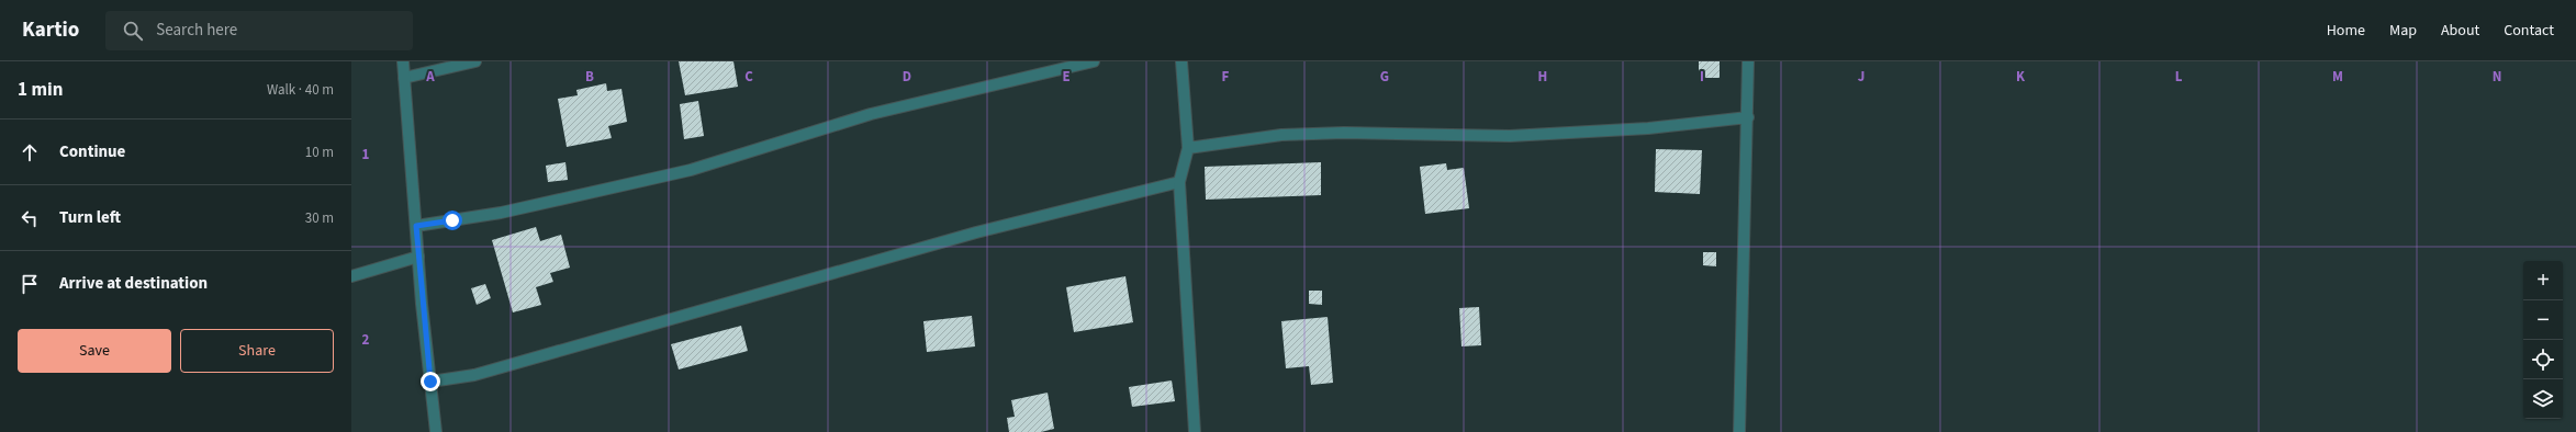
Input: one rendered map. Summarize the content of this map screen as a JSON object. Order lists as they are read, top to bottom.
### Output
{
  "page": {
    "header": "Kartio",
    "search": "Search here",
    "nav": [
      "Home",
      "Map",
      "About",
      "Contact"
    ],
    "heading": ["1 min", "Walk · 40 m"],
    "list": [
      ["Continue", "10 m"],
      ["Turn left", "30 m"],
      "Arrive at destination"
    ],
    "map_buttons": ["+", "−"],
    "buttons": ["Save", "Share"]
  },
  "grid": {
    "columns": [
      "A",
      "B",
      "C",
      "D",
      "E",
      "F",
      "G",
      "H",
      "I",
      "J",
      "K",
      "L",
      "M",
      "N"
    ],
    "rows": ["1", "2"]
  }
}
